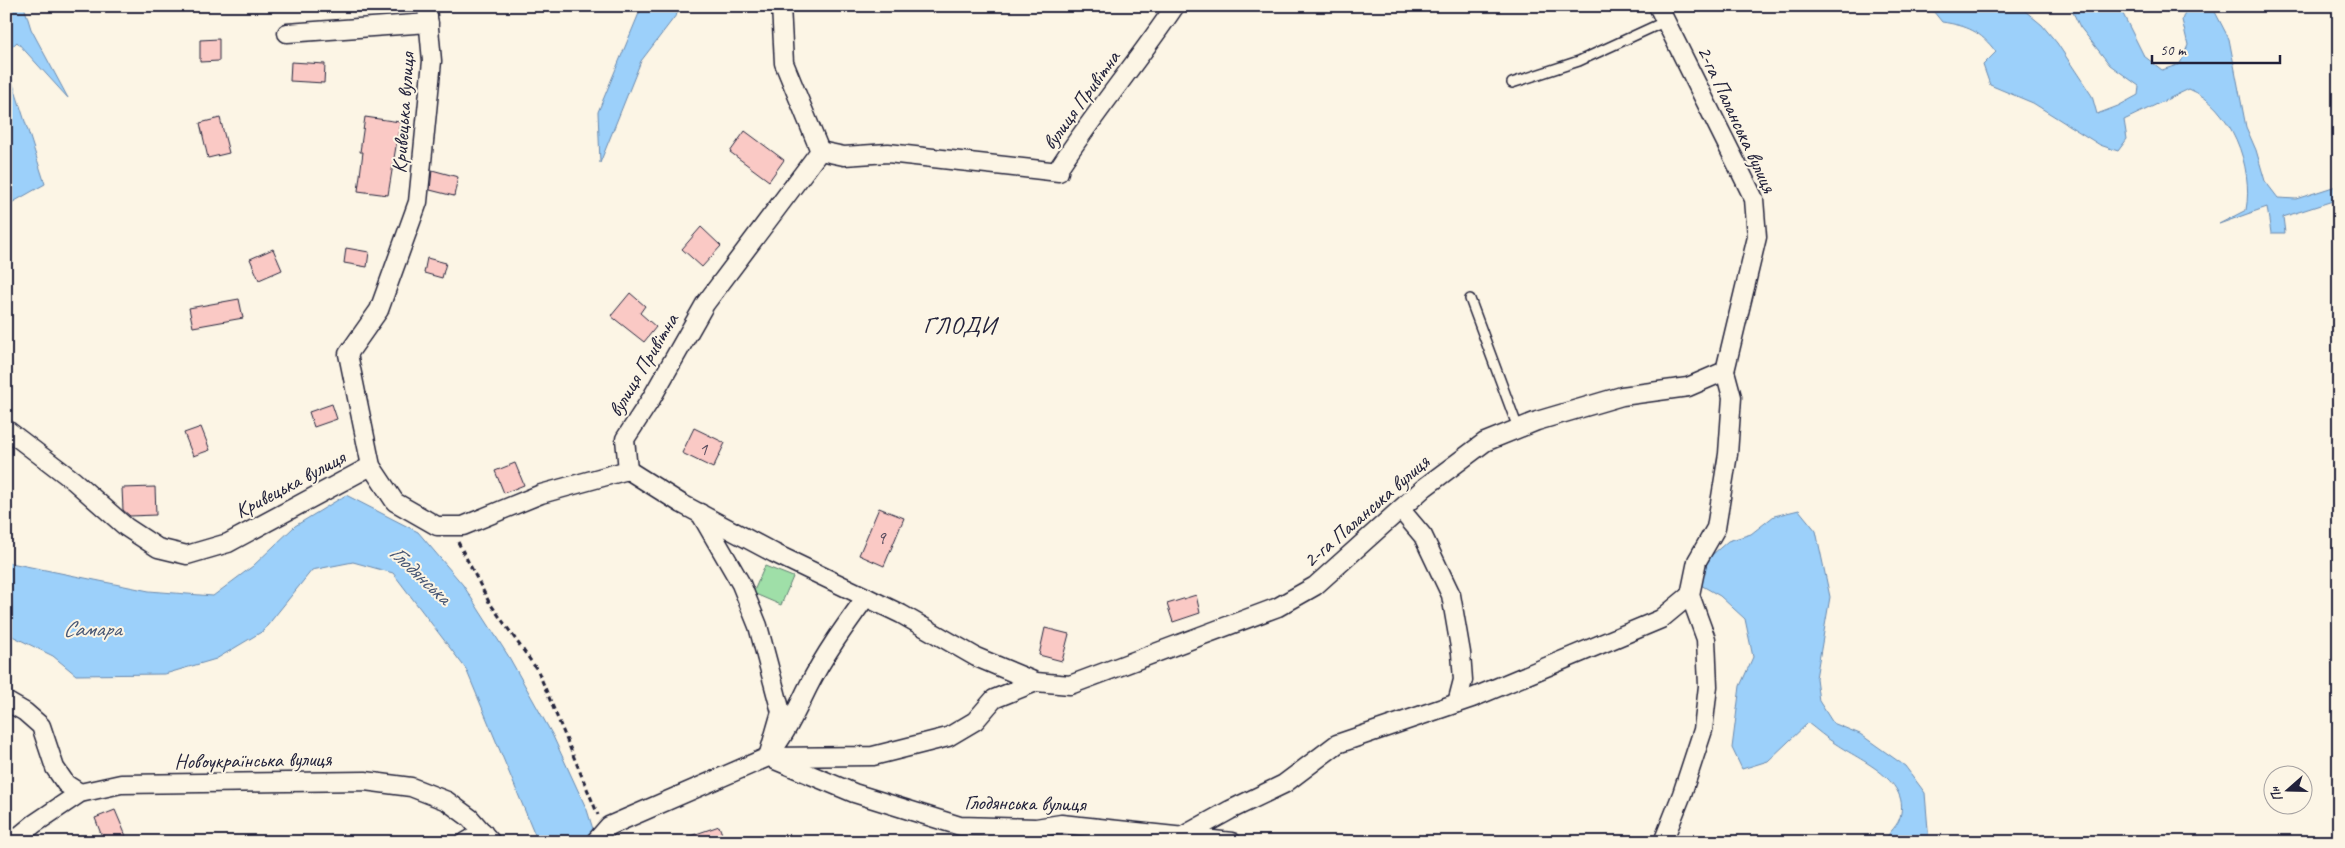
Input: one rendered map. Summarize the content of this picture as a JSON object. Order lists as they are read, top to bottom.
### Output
{
  "streets": {
    "street": [
      "вулиця Привітна",
      "Кривецька вулиця",
      "2-га Паланська вулиця",
      "Новоукраїнська вулиця",
      "Глодянська вулиця"
    ]
  },
  "districts": ["ГЛОДИ"],
  "water": ["Глодянська", "Самара"],
  "house_numbers": ["1", "9"],
  "scale_bar": "50 m",
  "north": "left"
}
